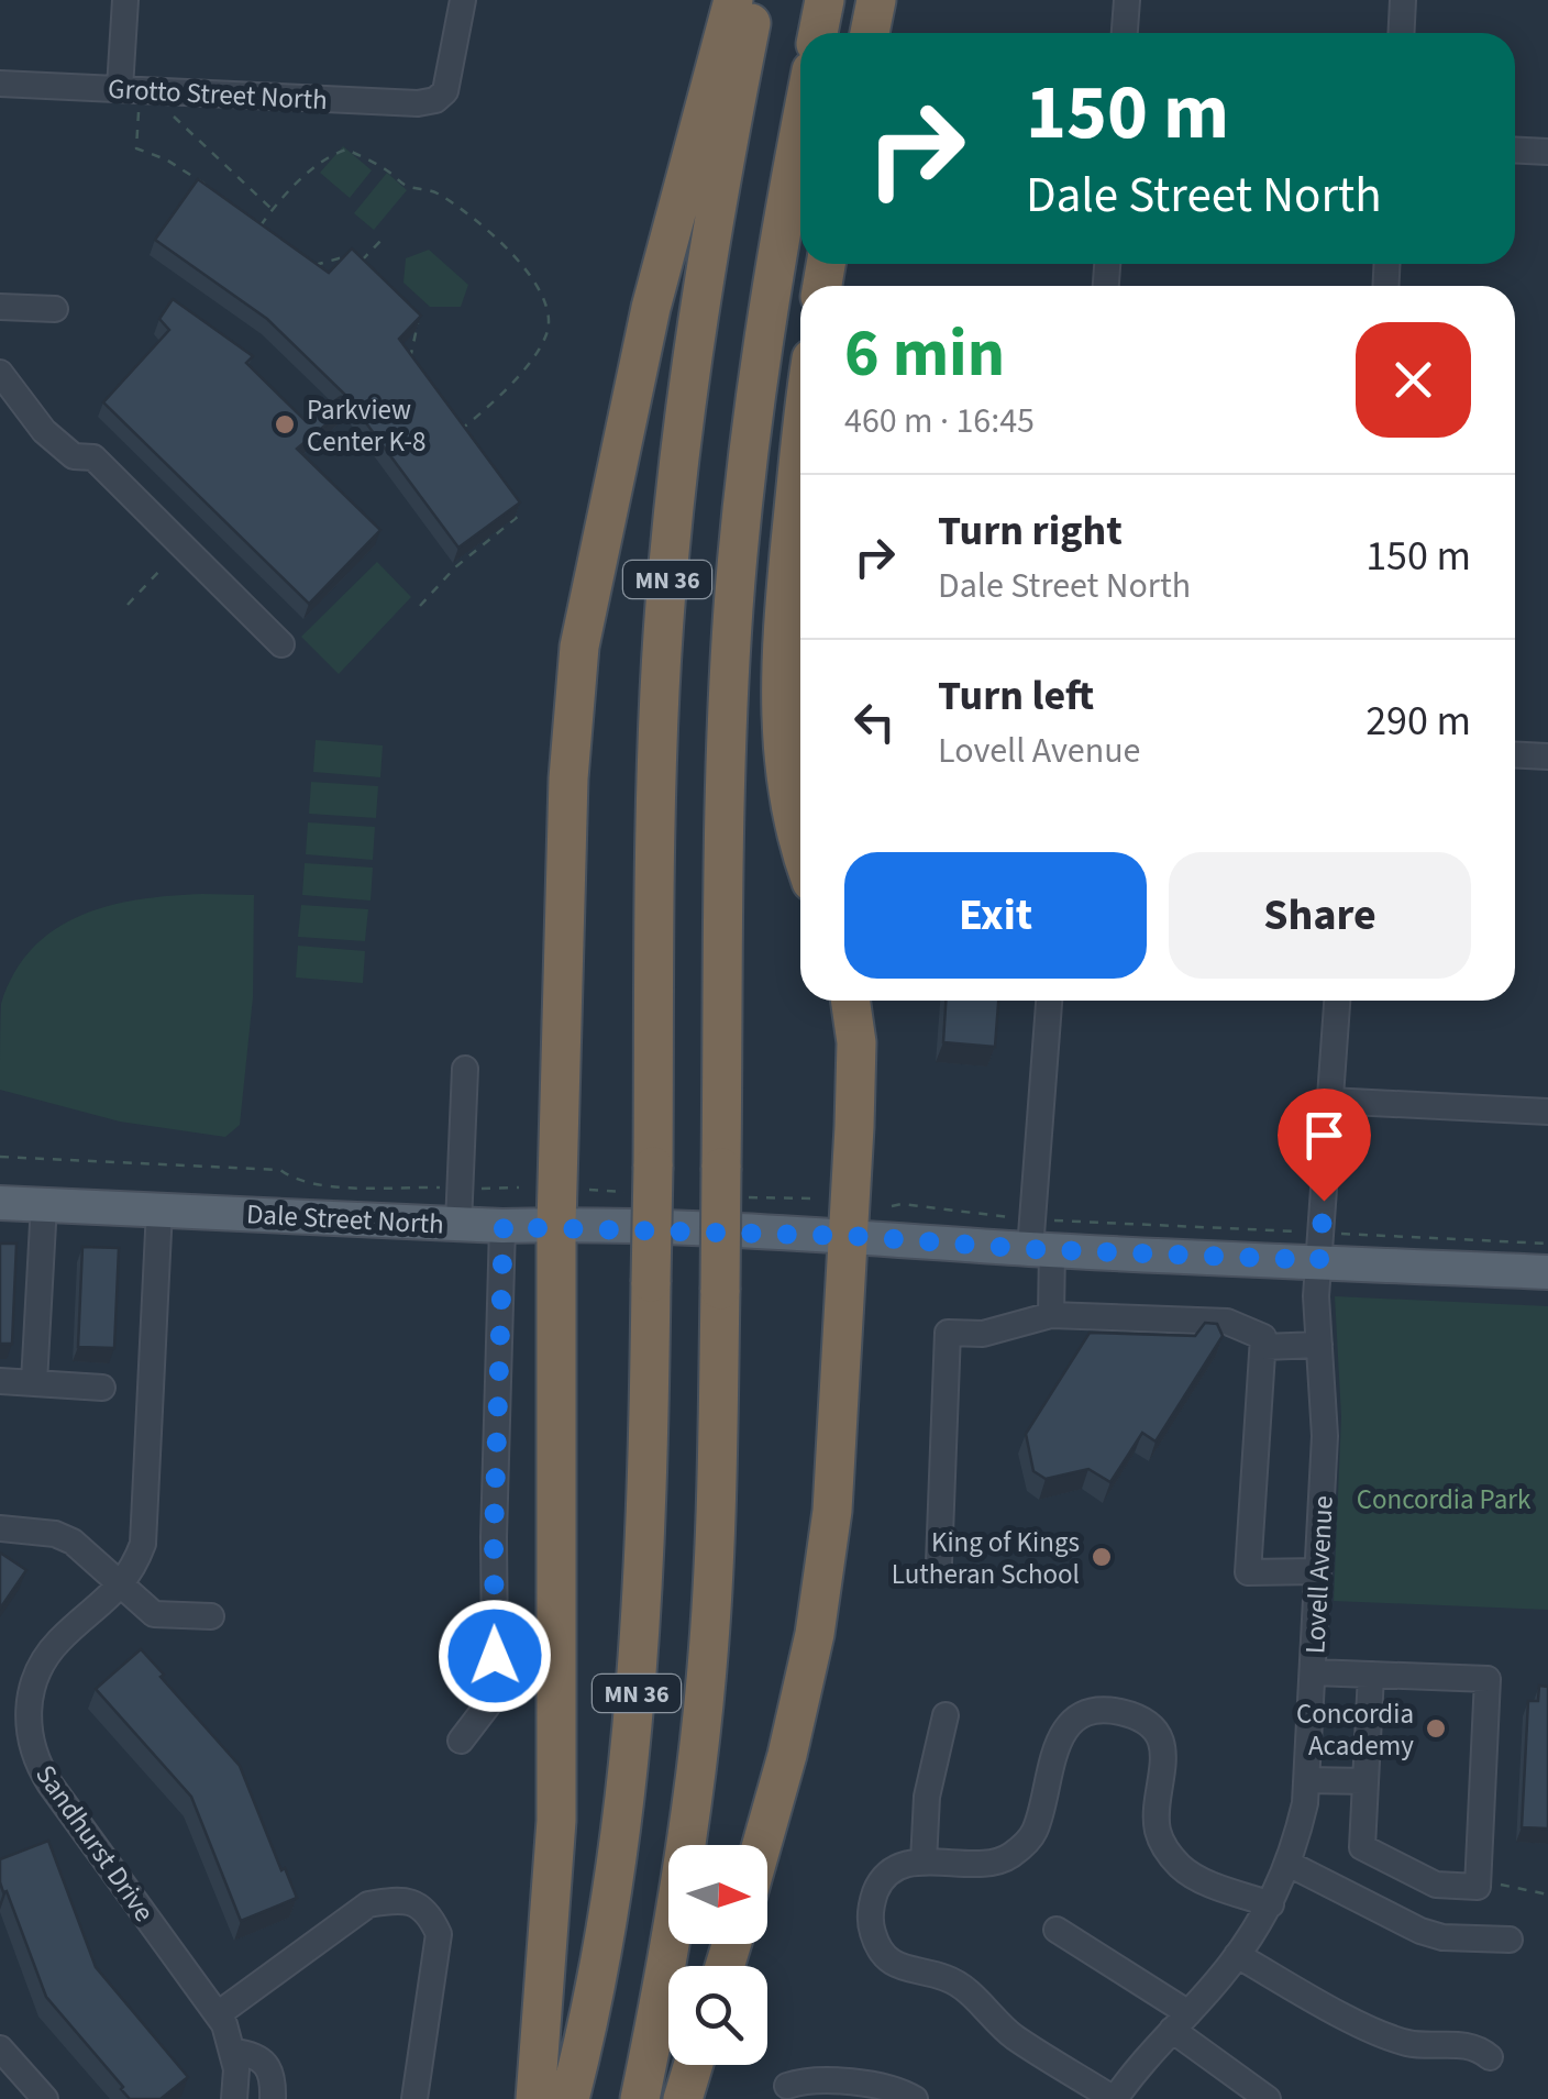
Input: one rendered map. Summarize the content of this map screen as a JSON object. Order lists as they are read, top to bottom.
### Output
{
  "streets": {
    "highway": ["MN 36"],
    "main road": ["Dale Street North"],
    "street": ["Grotto Street North", "Lovell Avenue", "Sandhurst Drive"]
  },
  "crossings": [
    ["Dale Street North", "Lovell Avenue"],
    ["Dale Street North", "Sandhurst Drive"]
  ],
  "parks": ["Concordia Park"],
  "places": ["Parkview Center K-8", "King of Kings Lutheran School", "Concordia Academy"],
  "north": "right",
  "page": {
    "turn": ["150 m", "Dale Street North"],
    "heading": ["6 min", "460 m · 16:45"],
    "list": [
      {
        "name": "Turn right",
        "note": "Dale Street North",
        "value": "150 m"
      },
      {
        "name": "Turn left",
        "note": "Lovell Avenue",
        "value": "290 m"
      }
    ],
    "buttons": ["Exit", "Share"]
  }
}
